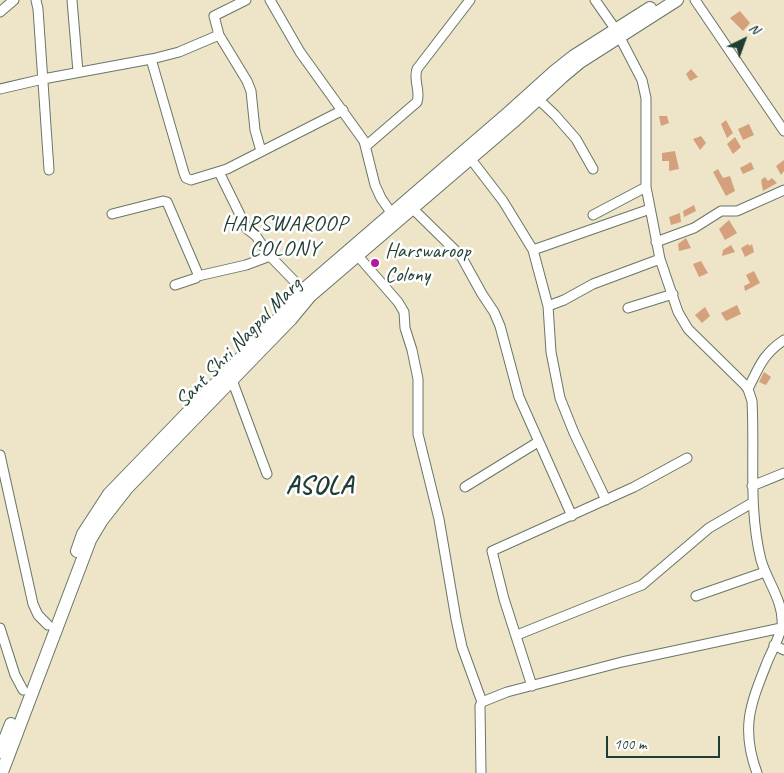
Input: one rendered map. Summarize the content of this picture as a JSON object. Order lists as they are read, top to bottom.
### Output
{
  "streets": {
    "main road": ["Sant Shri Nagpal Marg"]
  },
  "districts": ["HARSWAROOP COLONY", "ASOLA"],
  "places": ["Harswaroop Colony"],
  "scale_bar": "100 m",
  "north": "top right"
}
